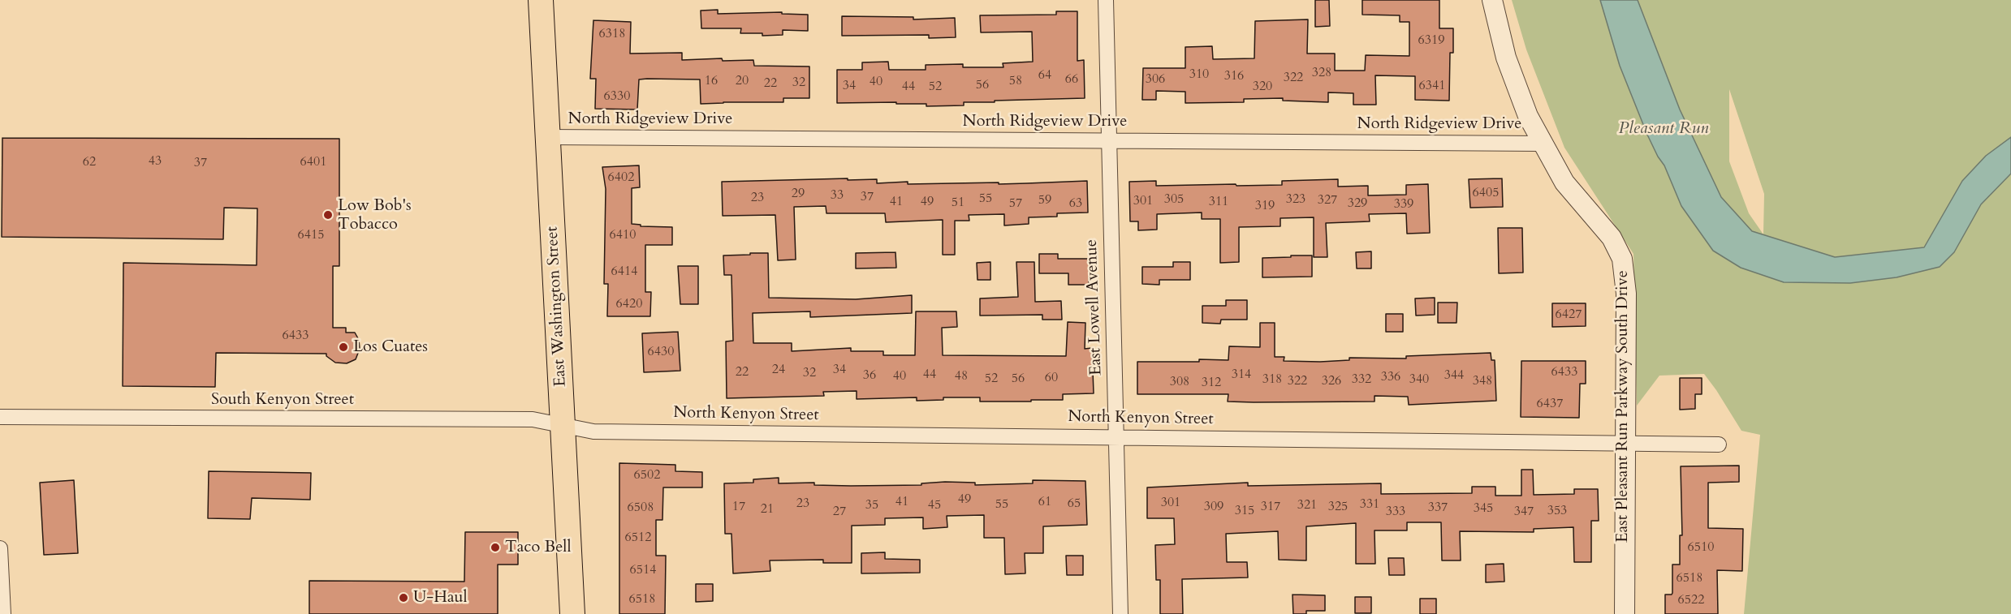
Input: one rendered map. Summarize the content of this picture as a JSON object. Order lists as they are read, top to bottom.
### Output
{
  "streets": {
    "main road": ["East Washington Street"],
    "street": [
      "North Ridgeview Drive",
      "East Lowell Avenue",
      "South Kenyon Street",
      "East Pleasant Run Parkway South Drive",
      "North Kenyon Street"
    ]
  },
  "crossings": [
    ["North Ridgeview Drive", "East Washington Street"],
    ["North Ridgeview Drive", "East Lowell Avenue"],
    ["North Ridgeview Drive", "East Pleasant Run Parkway South Drive"],
    ["East Washington Street", "South Kenyon Street"],
    ["East Washington Street", "North Kenyon Street"],
    ["East Lowell Avenue", "North Kenyon Street"],
    ["South Kenyon Street", "North Kenyon Street"],
    ["East Pleasant Run Parkway South Drive", "North Kenyon Street"]
  ],
  "water": ["Pleasant Run"],
  "places": [
    "Low Bob's Tobacco",
    "Los Cuates",
    "Taco Bell",
    "U-Haul"
  ],
  "house_numbers": [
    "6318",
    "6319",
    "328",
    "310",
    "64",
    "316",
    "322",
    "66",
    "306",
    "16",
    "20",
    "58",
    "40",
    "32",
    "22",
    "56",
    "34",
    "6341",
    "44",
    "52",
    "320",
    "6330",
    "43",
    "62",
    "6401",
    "37",
    "6402",
    "6405",
    "29",
    "33",
    "37",
    "23",
    "55",
    "305",
    "323",
    "59",
    "327",
    "301",
    "41",
    "49",
    "311",
    "51",
    "57",
    "63",
    "329",
    "339",
    "319",
    "6415",
    "6410",
    "6414",
    "6420",
    "6427",
    "6433",
    "6430",
    "24",
    "34",
    "22",
    "6433",
    "32",
    "44",
    "314",
    "36",
    "344",
    "40",
    "48",
    "336",
    "60",
    "52",
    "56",
    "318",
    "332",
    "340",
    "322",
    "326",
    "348",
    "308",
    "312",
    "6437",
    "6502",
    "49",
    "41",
    "61",
    "301",
    "23",
    "65",
    "55",
    "331",
    "35",
    "45",
    "321",
    "17",
    "309",
    "317",
    "325",
    "6508",
    "337",
    "345",
    "21",
    "315",
    "353",
    "27",
    "333",
    "347",
    "6512",
    "6510",
    "6514",
    "6518",
    "6518",
    "6522"
  ]
}
